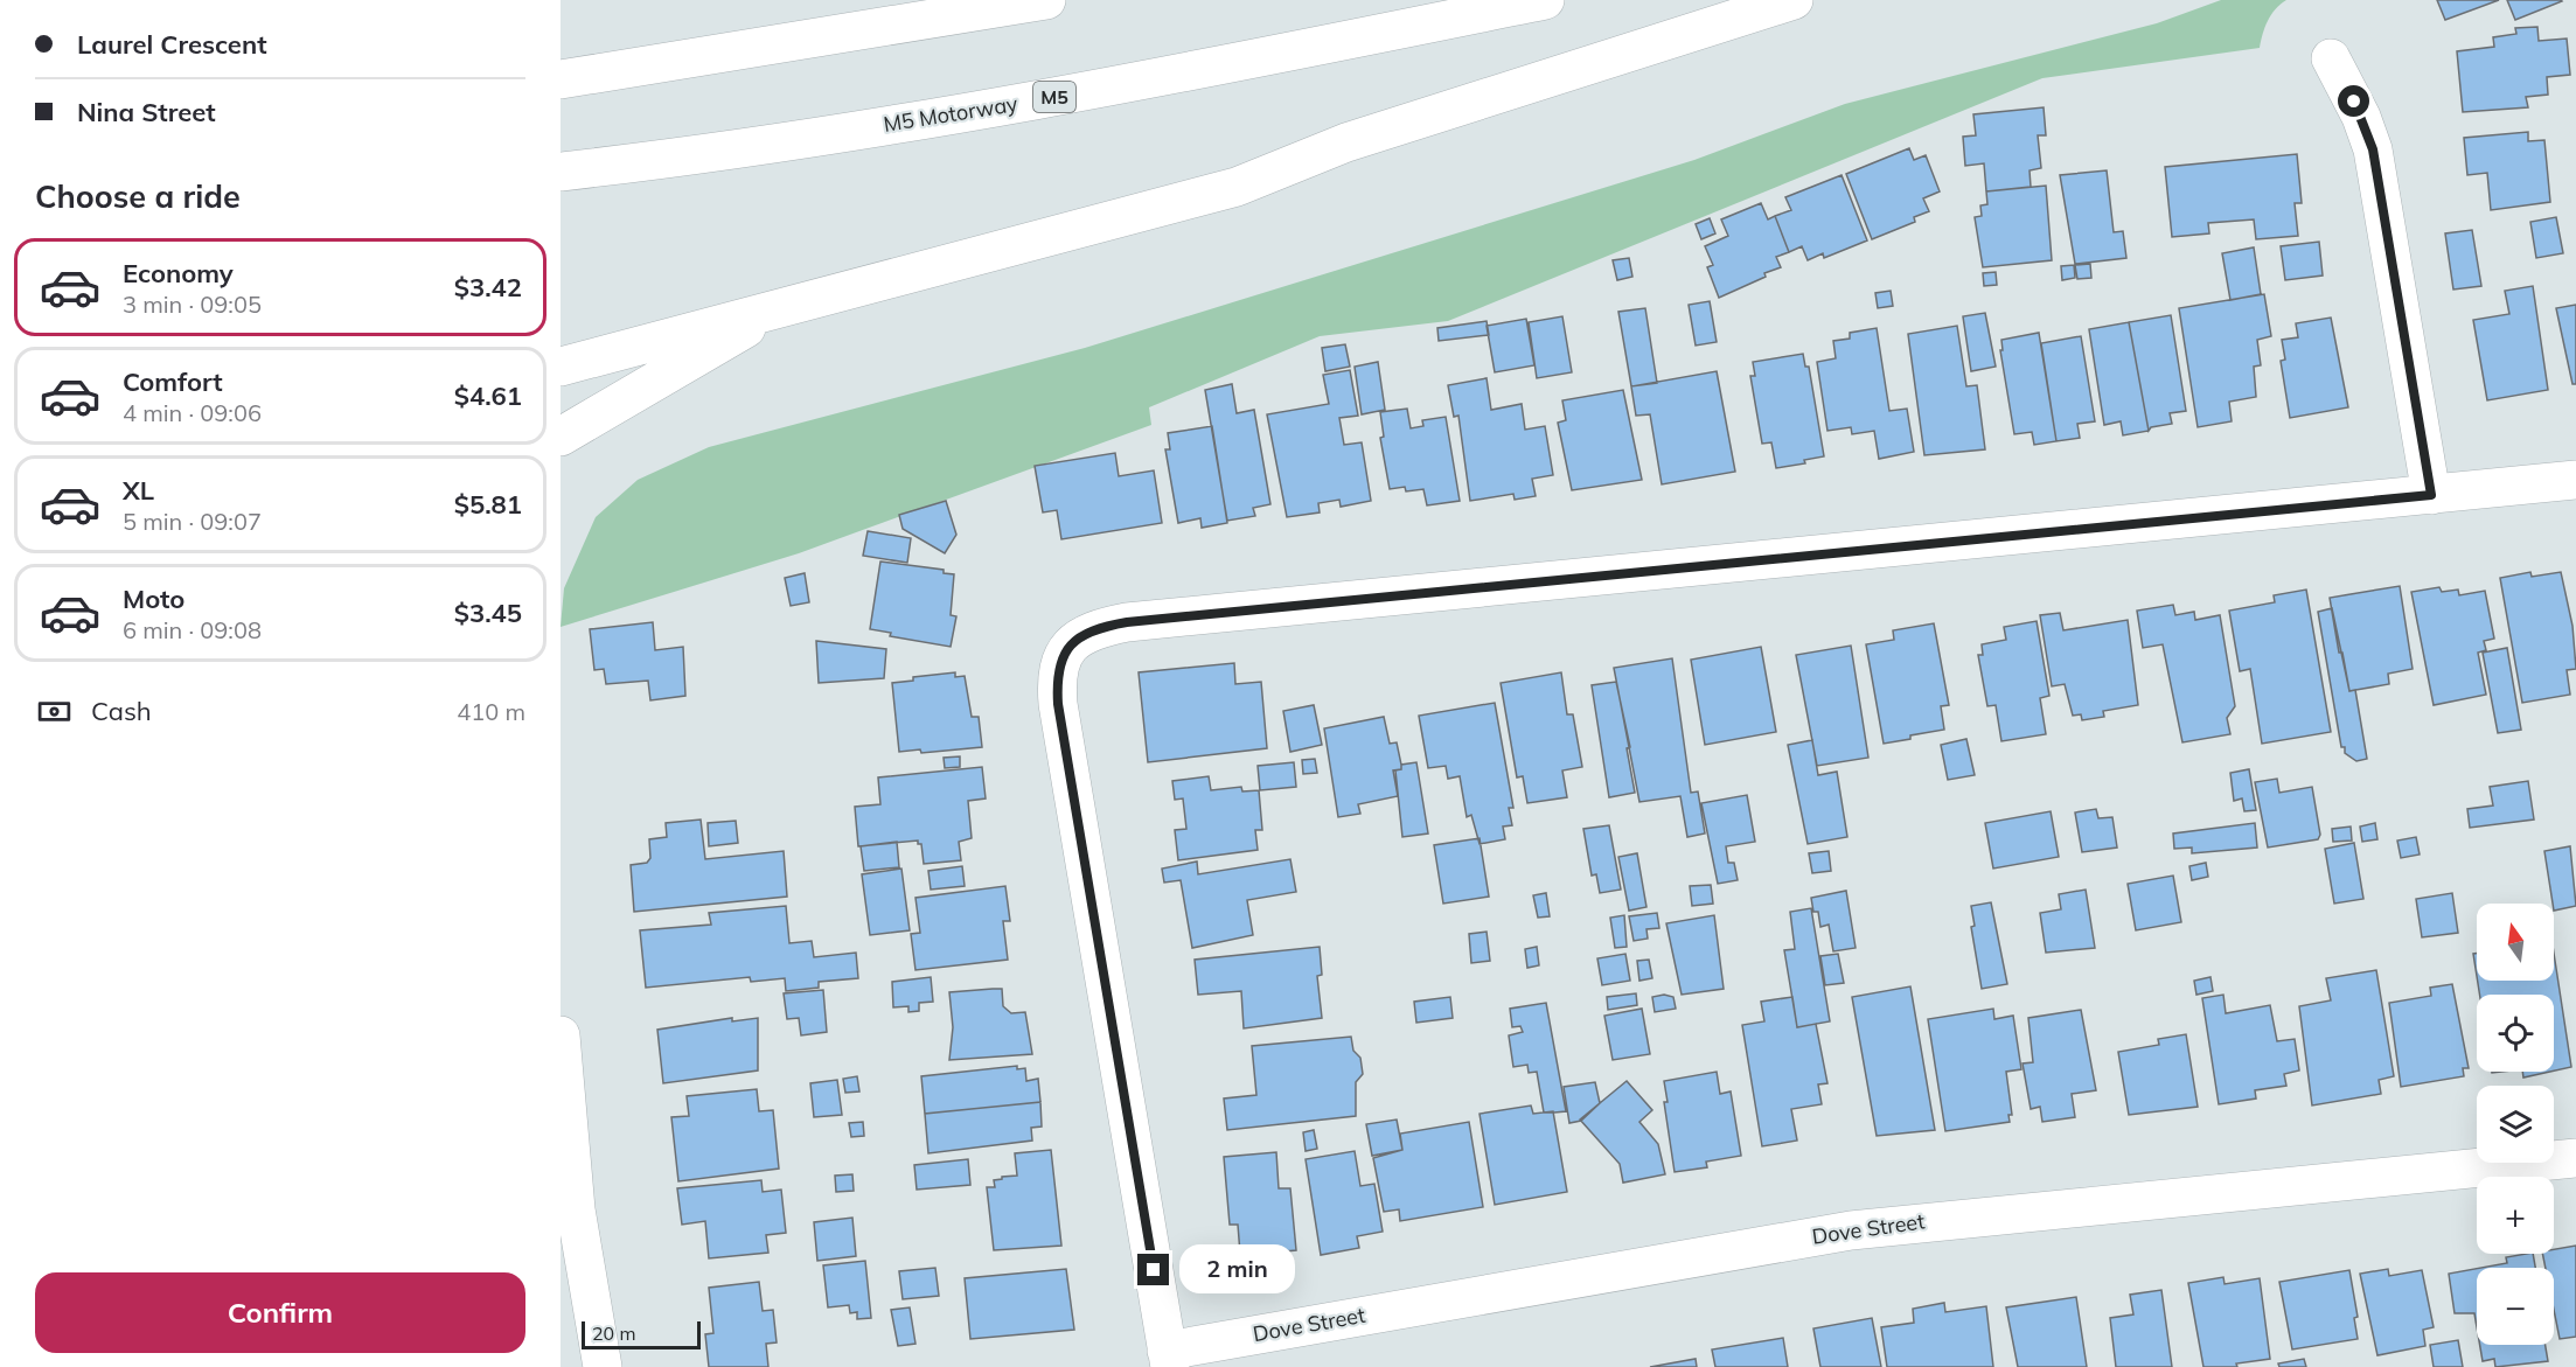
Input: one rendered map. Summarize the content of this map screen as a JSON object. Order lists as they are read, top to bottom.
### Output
{
  "streets": {
    "main road": ["M5", "M5 Motorway", "Dove Street"]
  },
  "scale_bar": "20 m",
  "north": "top",
  "page": {
    "banner": ["Laurel Crescent", "Nina Street"],
    "heading": "Choose a ride",
    "list": [
      {
        "name": "Economy",
        "note": "3 min · 09:05",
        "value": "$3.42"
      },
      {
        "name": "Comfort",
        "note": "4 min · 09:06",
        "value": "$4.61"
      },
      {
        "name": "XL",
        "note": "5 min · 09:07",
        "value": "$5.81"
      },
      {
        "name": "Moto",
        "note": "6 min · 09:08",
        "value": "$3.45"
      }
    ],
    "pay": ["Cash", "410 m"],
    "map_buttons": ["+", "−"],
    "bubble": "2 min",
    "buttons": "Confirm",
    "scale": "20 m"
  }
}
